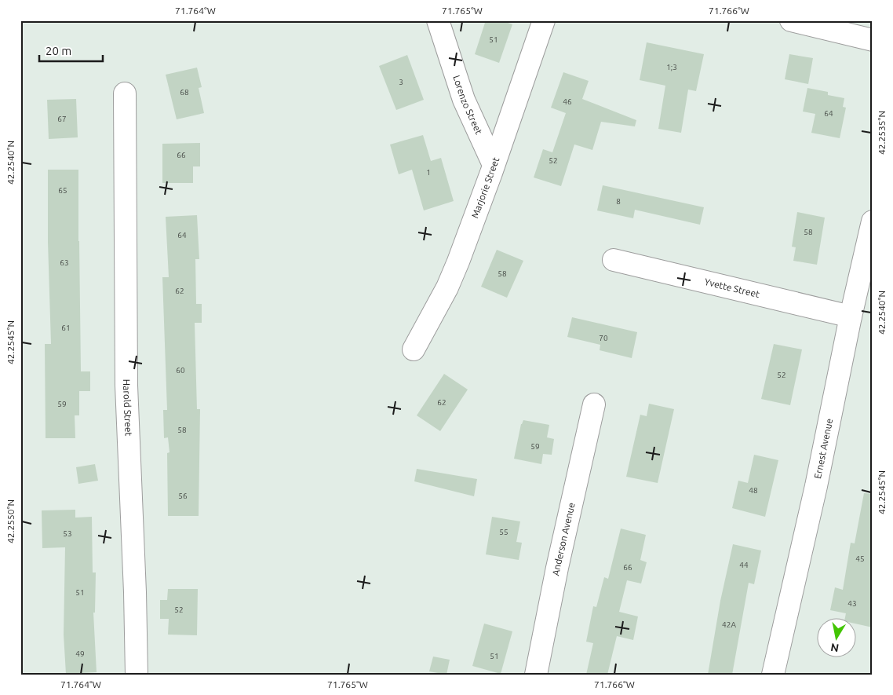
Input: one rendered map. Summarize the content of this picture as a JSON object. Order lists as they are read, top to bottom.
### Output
{
  "streets": {
    "street": [
      "Lorenzo Street",
      "Marjorie Street",
      "Yvette Street",
      "Harold Street",
      "Ernest Avenue",
      "Anderson Avenue"
    ]
  },
  "crossings": [
    ["Lorenzo Street", "Marjorie Street"],
    ["Yvette Street", "Ernest Avenue"]
  ],
  "house_numbers": [
    "51",
    "1;3",
    "3",
    "68",
    "46",
    "64",
    "67",
    "66",
    "52",
    "1",
    "65",
    "8",
    "58",
    "64",
    "63",
    "58",
    "62",
    "61",
    "70",
    "60",
    "52",
    "62",
    "59",
    "58",
    "59",
    "48",
    "56",
    "55",
    "53",
    "45",
    "44",
    "66",
    "51",
    "43",
    "52",
    "42A",
    "49",
    "51"
  ],
  "scale_bar": "20 m",
  "north": "bottom",
  "coordinates": [
    "71.764°W",
    "71.765°W",
    "71.766°W",
    "42.2535°N",
    "42.2540°N",
    "42.2545°N",
    "42.2550°N"
  ]
}
